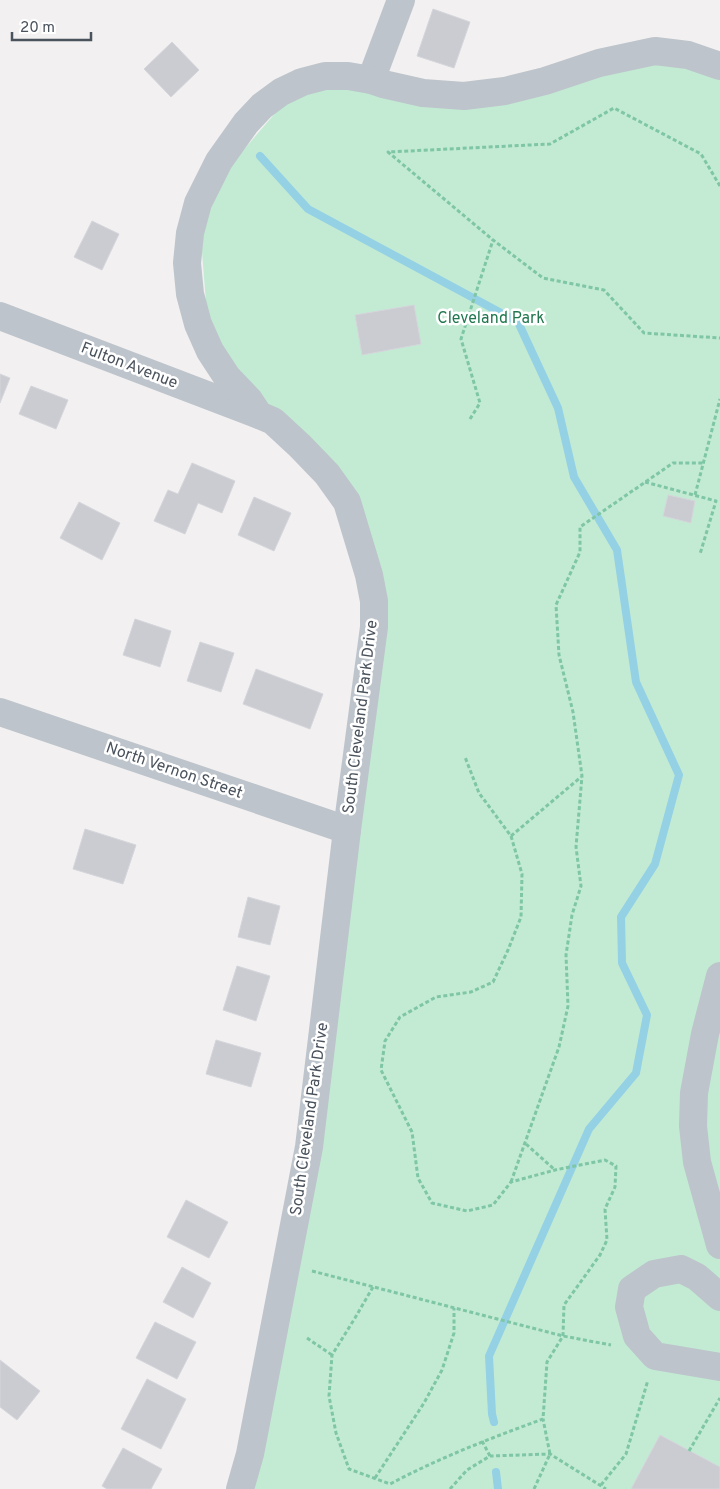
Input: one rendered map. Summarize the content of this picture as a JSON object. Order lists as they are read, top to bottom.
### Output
{
  "streets": {
    "street": ["Fulton Avenue", "South Cleveland Park Drive", "North Vernon Street"]
  },
  "crossings": [
    ["Fulton Avenue", "South Cleveland Park Drive"],
    ["South Cleveland Park Drive", "North Vernon Street"]
  ],
  "parks": ["Cleveland Park"],
  "scale_bar": "20 m"
}
